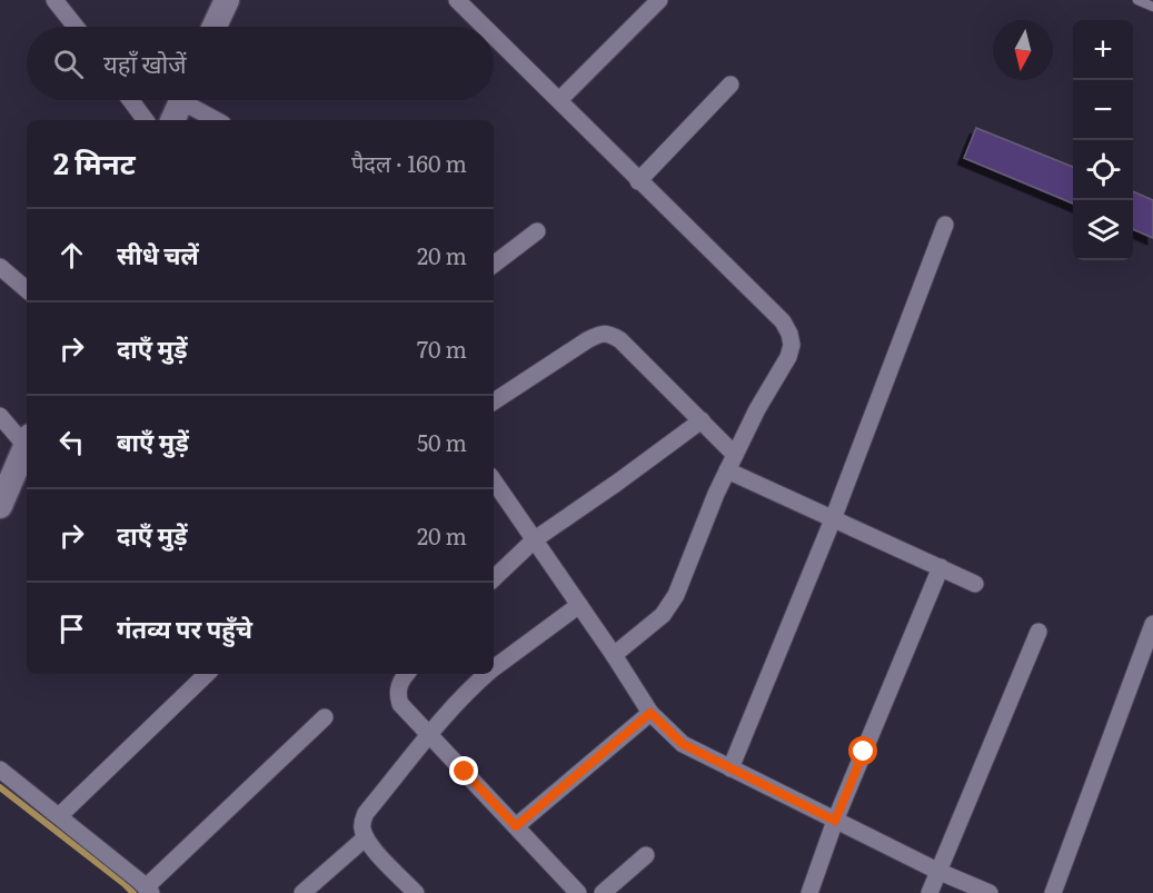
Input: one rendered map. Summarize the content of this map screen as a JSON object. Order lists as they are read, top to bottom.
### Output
{
  "north": "bottom",
  "page": {
    "map_buttons": ["+", "−"],
    "search": "यहाँ खोजें",
    "heading": ["2 मिनट", "पैदल · 160 m"],
    "list": [
      ["सीधे चलें", "20 m"],
      ["दाएँ मुड़ें", "70 m"],
      ["बाएँ मुड़ें", "50 m"],
      ["दाएँ मुड़ें", "20 m"],
      "गंतव्य पर पहुँचे"
    ]
  }
}
